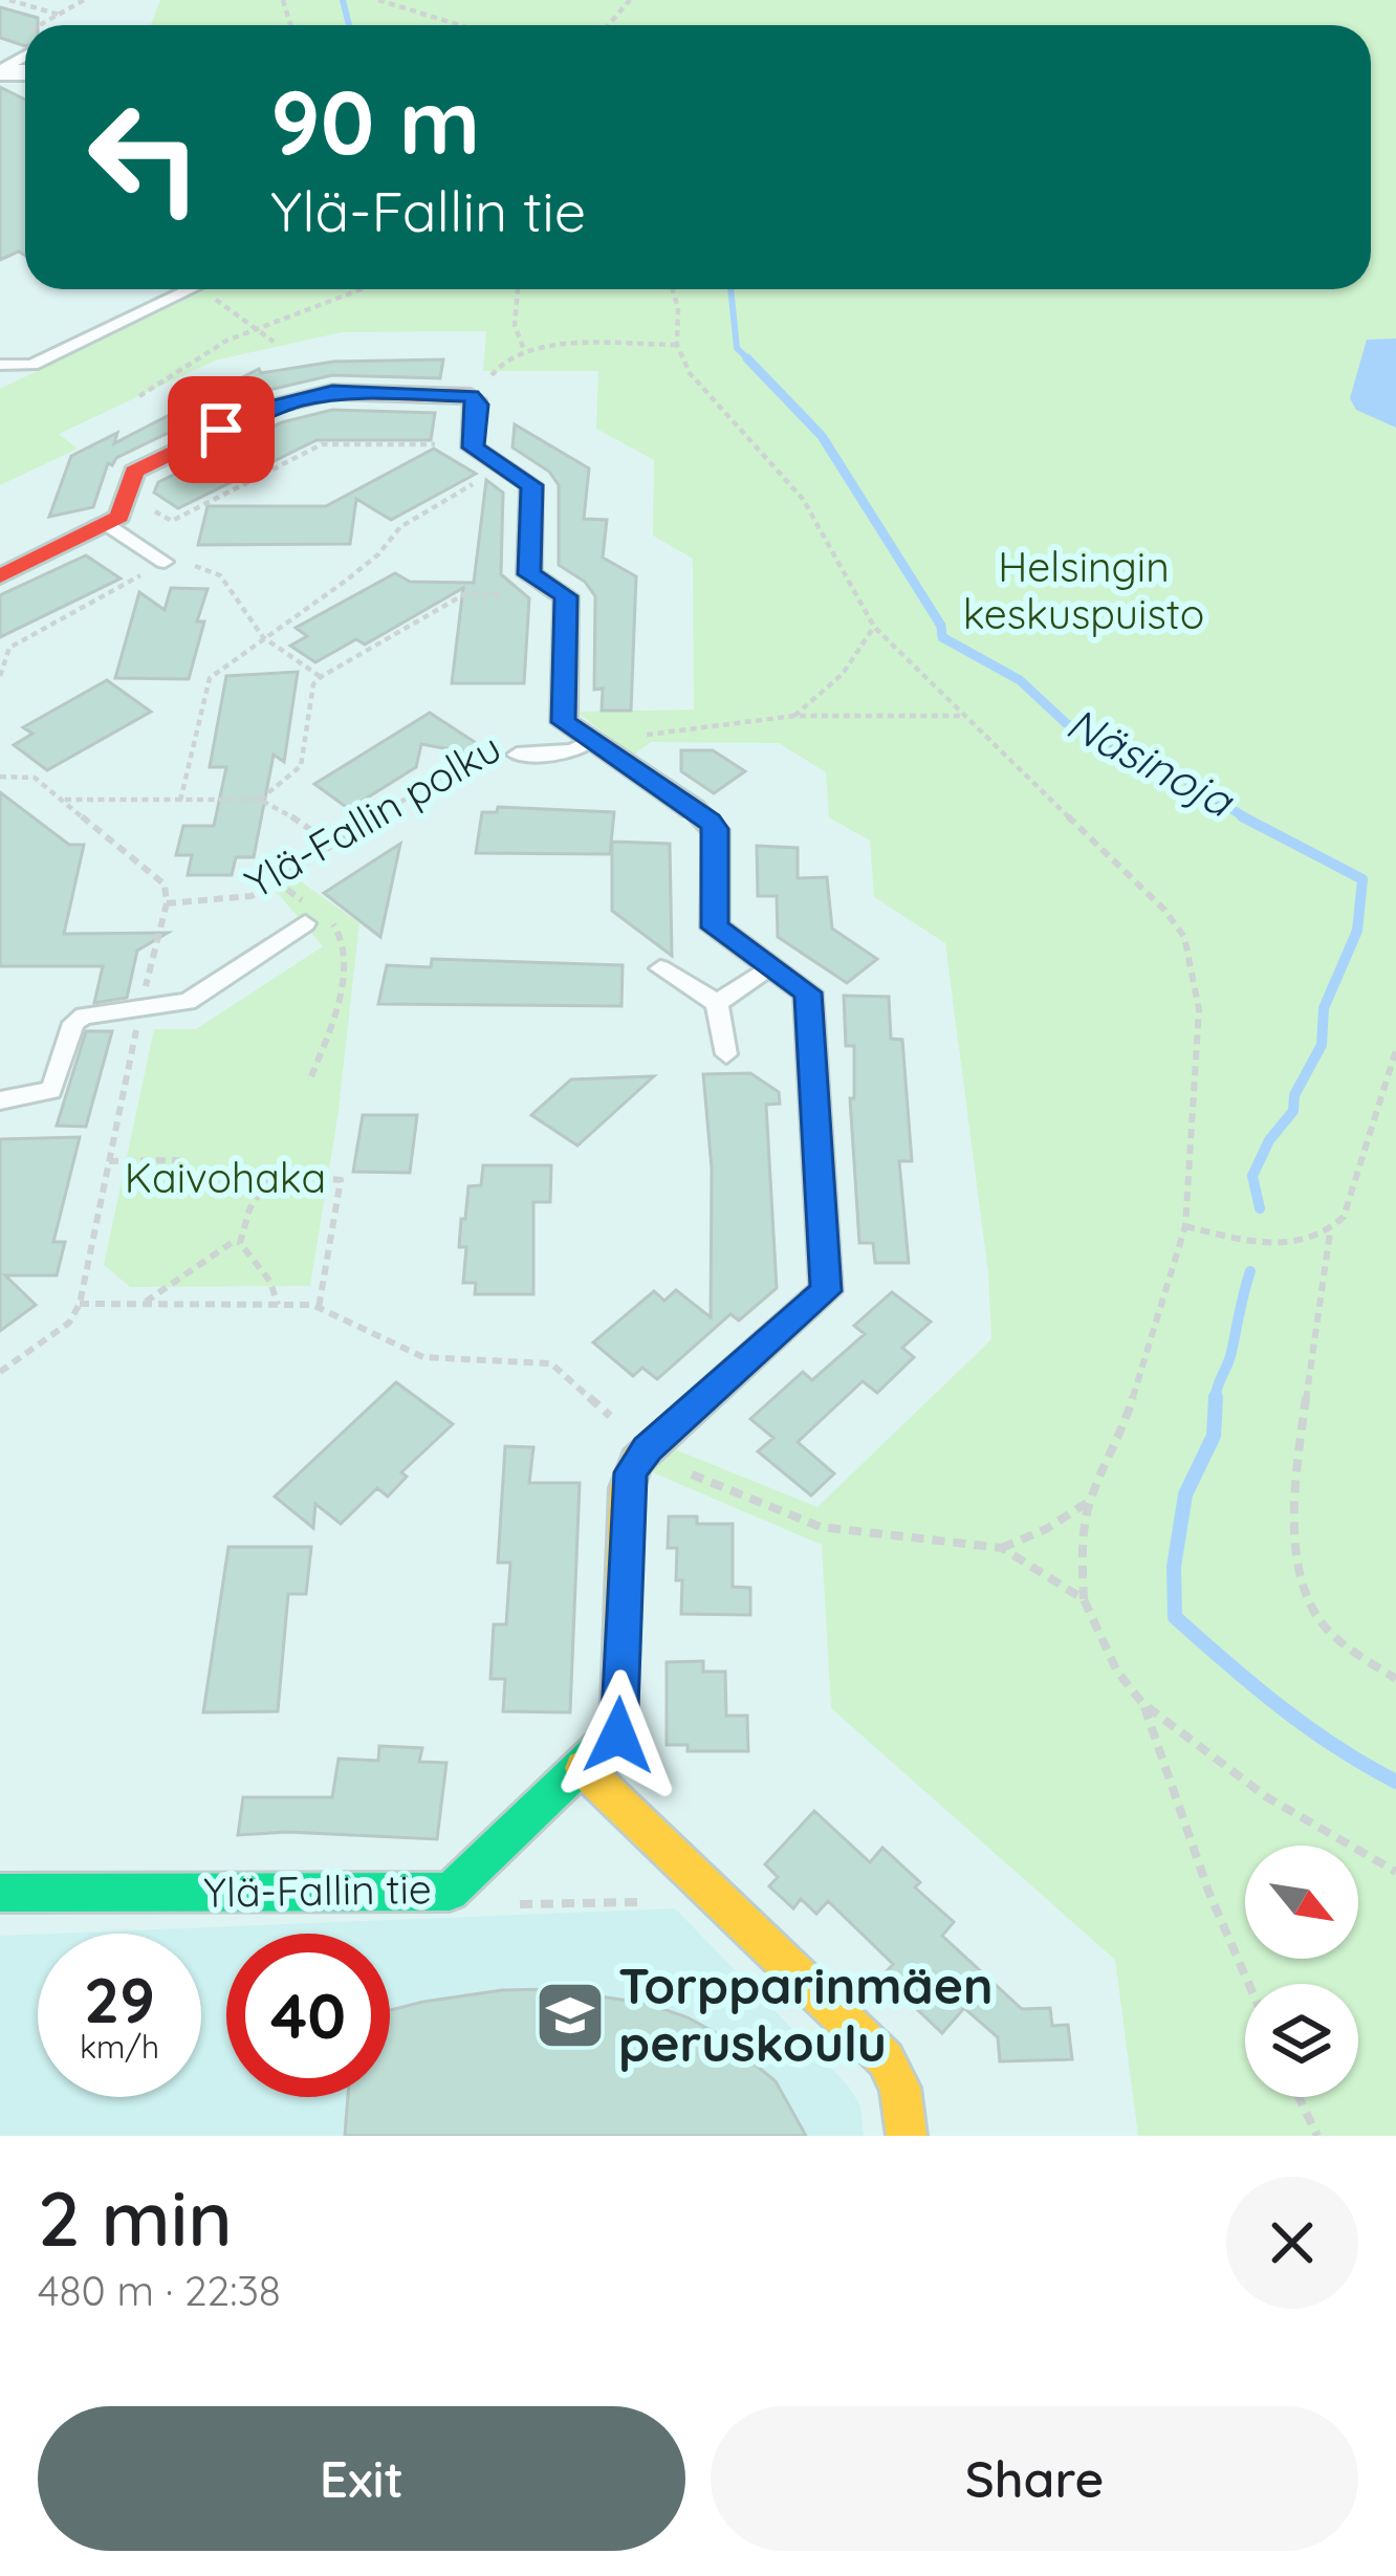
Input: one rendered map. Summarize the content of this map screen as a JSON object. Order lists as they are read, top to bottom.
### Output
{
  "streets": {
    "street": ["Ylä-Fallin tie"],
    "path": ["Ylä-Fallin polku"]
  },
  "water": ["Näsinoja"],
  "parks": ["Helsingin keskuspuisto", "Kaivohaka"],
  "places": {
    "school or university": ["Torpparinmäen peruskoulu"]
  },
  "north": "bottom right",
  "page": {
    "turn": ["90 m", "Ylä-Fallin tie"],
    "speed": "29 km/h",
    "limit": "40",
    "heading": ["2 min", "480 m · 22:38"],
    "buttons": ["Exit", "Share"]
  }
}
